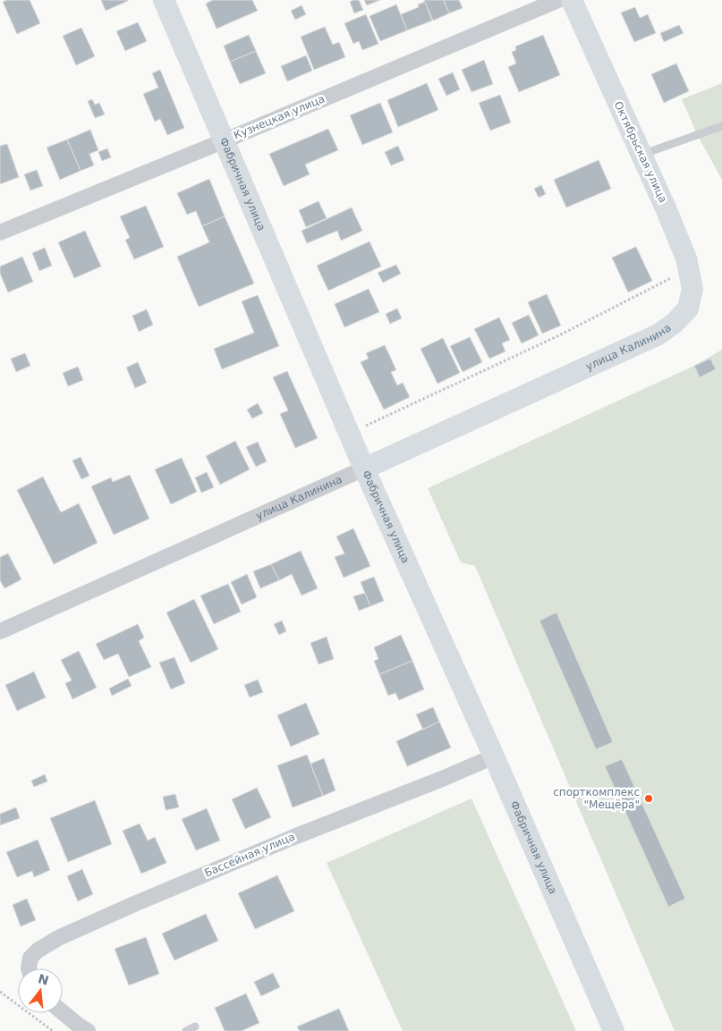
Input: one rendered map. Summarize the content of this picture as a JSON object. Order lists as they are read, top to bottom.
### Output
{
  "streets": {
    "street": [
      "Кузнецкая улица",
      "Октябрьская улица",
      "Фабричная улица",
      "улица Калинина",
      "Бассейная улица"
    ]
  },
  "crossings": [
    ["Кузнецкая улица", "Фабричная улица"],
    ["Октябрьская улица", "улица Калинина"],
    ["Фабричная улица", "улица Калинина"],
    ["Фабричная улица", "Бассейная улица"]
  ],
  "places": ["спорткомплекс \"Мещёра\""],
  "north": "top"
}
